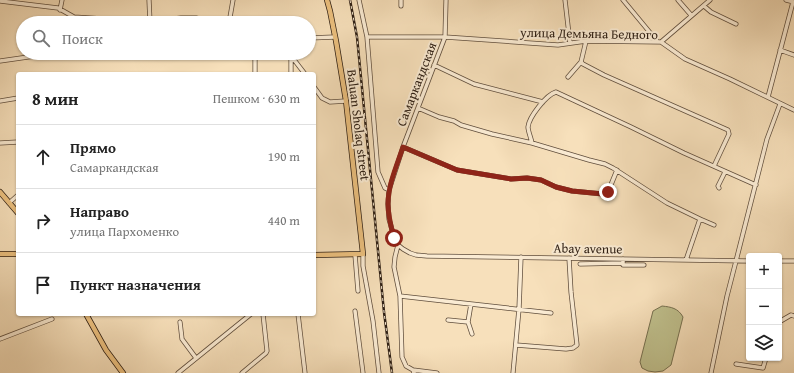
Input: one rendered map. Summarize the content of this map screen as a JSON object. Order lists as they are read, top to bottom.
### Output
{
  "streets": {
    "main road": ["Baluan Sholaq street"],
    "street": ["улица Демьяна Бедного", "Самаркандская", "Abay avenue"]
  },
  "crossings": [
    ["улица Демьяна Бедного", "Самаркандская"],
    ["Самаркандская", "Abay avenue"]
  ],
  "page": {
    "search": "Поиск",
    "heading": ["8 мин", "Пешком · 630 m"],
    "list": [
      ["Прямо", "Самаркандская", "190 m"],
      ["Направо", "улица Пархоменко", "440 m"],
      "Пункт назначения"
    ],
    "map_buttons": ["+", "−"]
  }
}
